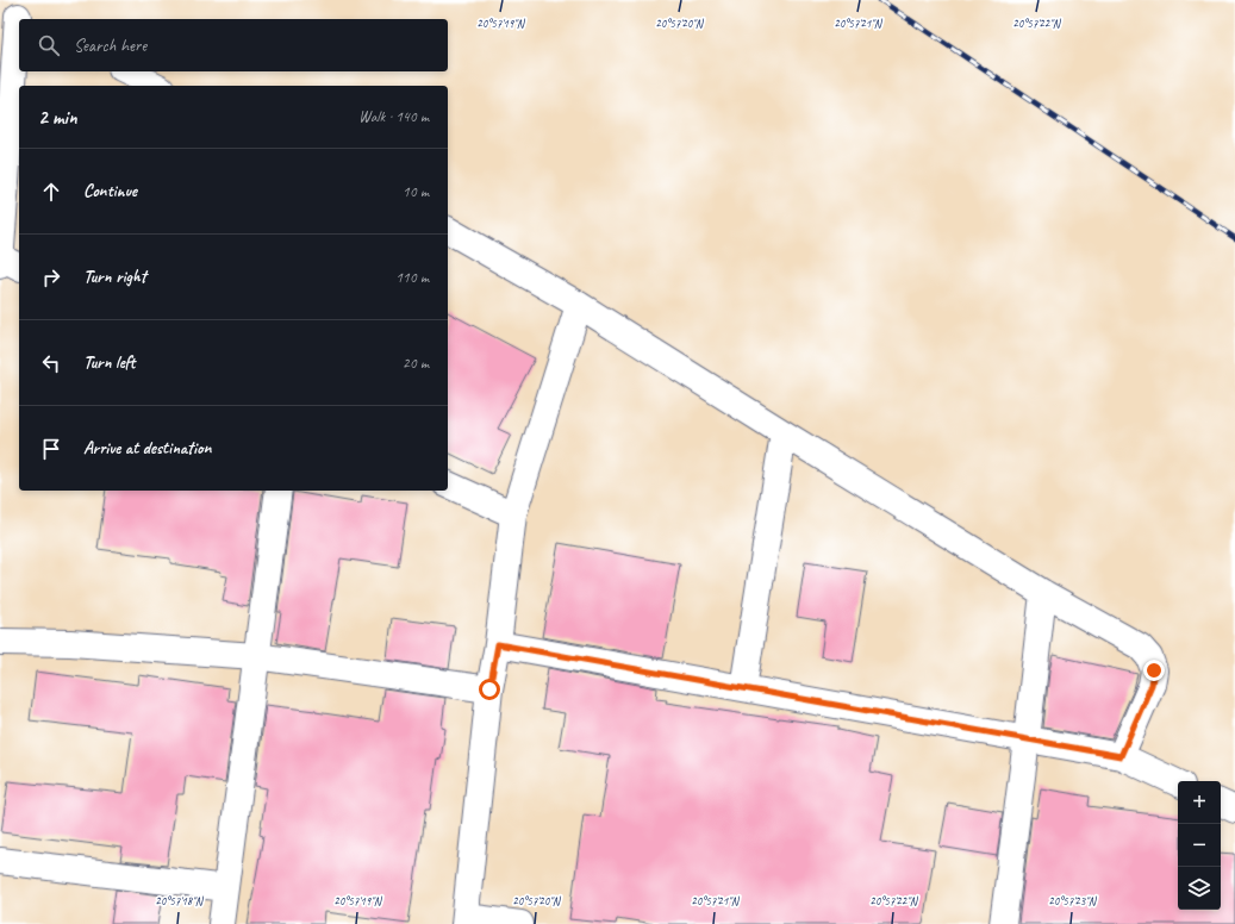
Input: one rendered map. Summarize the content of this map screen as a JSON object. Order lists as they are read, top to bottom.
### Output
{
  "page": {
    "search": "Search here",
    "heading": ["2 min", "Walk · 140 m"],
    "list": [
      ["Continue", "10 m"],
      ["Turn right", "110 m"],
      ["Turn left", "20 m"],
      "Arrive at destination"
    ],
    "map_buttons": ["+", "−"]
  },
  "coordinates": [
    "20°57'19\"N",
    "20°57'20\"N",
    "20°57'21\"N",
    "20°57'22\"N",
    "20°57'18\"N",
    "20°57'23\"N"
  ]
}
